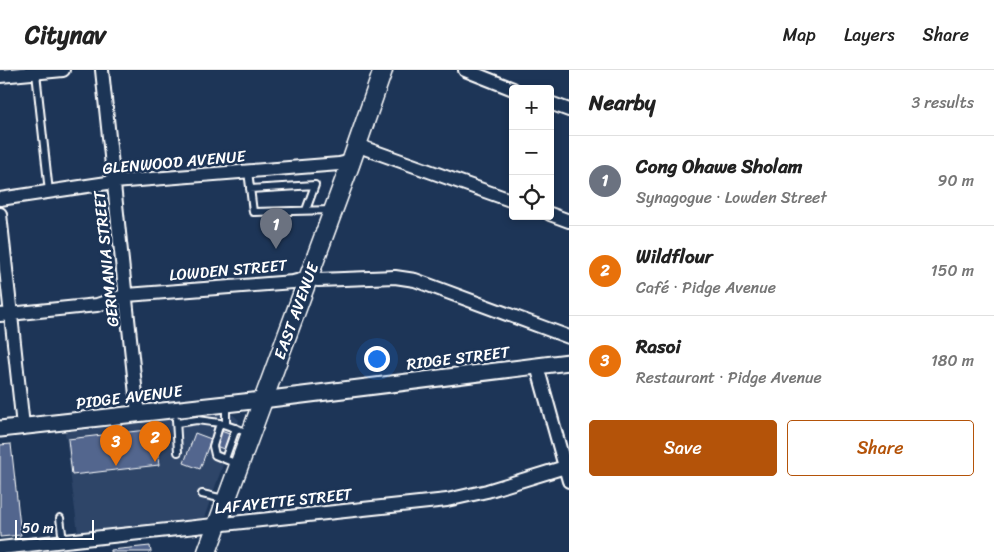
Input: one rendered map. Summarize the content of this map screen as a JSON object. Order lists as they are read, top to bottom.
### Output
{
  "streets": {
    "main road": ["EAST AVENUE"],
    "street": [
      "GLENWOOD AVENUE",
      "GERMANIA STREET",
      "LOWDEN STREET",
      "RIDGE STREET",
      "PIDGE AVENUE",
      "LAFAYETTE STREET"
    ]
  },
  "crossings": [
    ["GLENWOOD AVENUE", "GERMANIA STREET"],
    ["GLENWOOD AVENUE", "EAST AVENUE"],
    ["GERMANIA STREET", "LOWDEN STREET"],
    ["GERMANIA STREET", "PIDGE AVENUE"],
    ["LOWDEN STREET", "EAST AVENUE"],
    ["EAST AVENUE", "RIDGE STREET"],
    ["EAST AVENUE", "PIDGE AVENUE"],
    ["EAST AVENUE", "LAFAYETTE STREET"],
    ["RIDGE STREET", "PIDGE AVENUE"]
  ],
  "scale_bar": "50 m",
  "page": {
    "header": "Citynav",
    "nav": ["Map", "Layers", "Share"],
    "heading": ["Nearby", "3 results"],
    "map_buttons": ["+", "−"],
    "list": [
      {
        "mark": "1",
        "name": "Cong Ohawe Sholam",
        "note": "Synagogue · Lowden Street",
        "value": "90 m"
      },
      {
        "mark": "2",
        "name": "Wildflour",
        "note": "Café · Pidge Avenue",
        "value": "150 m"
      },
      {
        "mark": "3",
        "name": "Rasoi",
        "note": "Restaurant · Pidge Avenue",
        "value": "180 m"
      }
    ],
    "pins": ["1", "2", "3"],
    "buttons": ["Save", "Share"],
    "scale": "50 m"
  }
}
